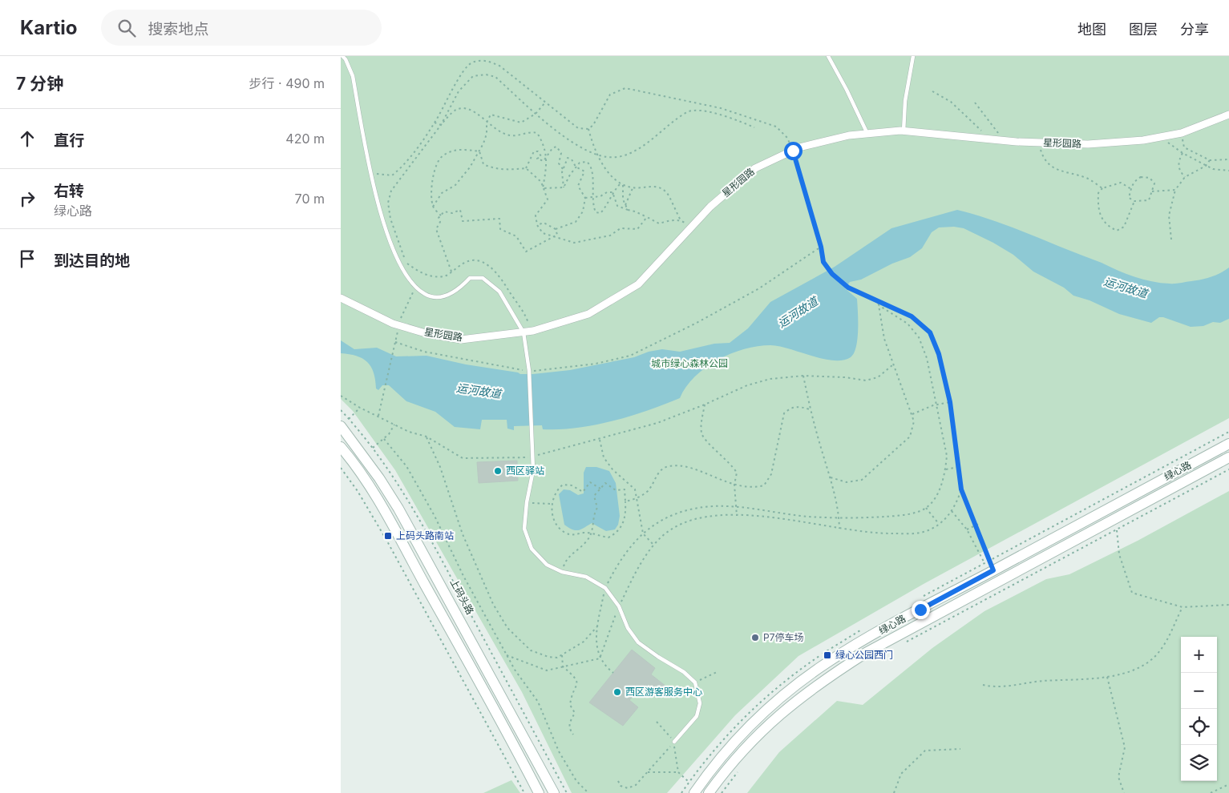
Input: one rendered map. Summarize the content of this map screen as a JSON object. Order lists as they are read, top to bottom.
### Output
{
  "streets": {
    "main road": ["绿心路", "上码头路"],
    "street": ["星形园路"]
  },
  "water": ["运河故道"],
  "parks": ["城市绿心森林公园"],
  "places": {
    "other": ["西区驿站", "P7停车场", "西区游客服务中心"],
    "transit": ["上码头路南站", "绿心公园西门"]
  },
  "page": {
    "header": "Kartio",
    "search": "搜索地点",
    "nav": ["地图", "图层", "分享"],
    "heading": ["7 分钟", "步行 · 490 m"],
    "list": [
      ["直行", "420 m"],
      ["右转", "绿心路", "70 m"],
      "到达目的地"
    ],
    "map_buttons": ["+", "−"]
  }
}
